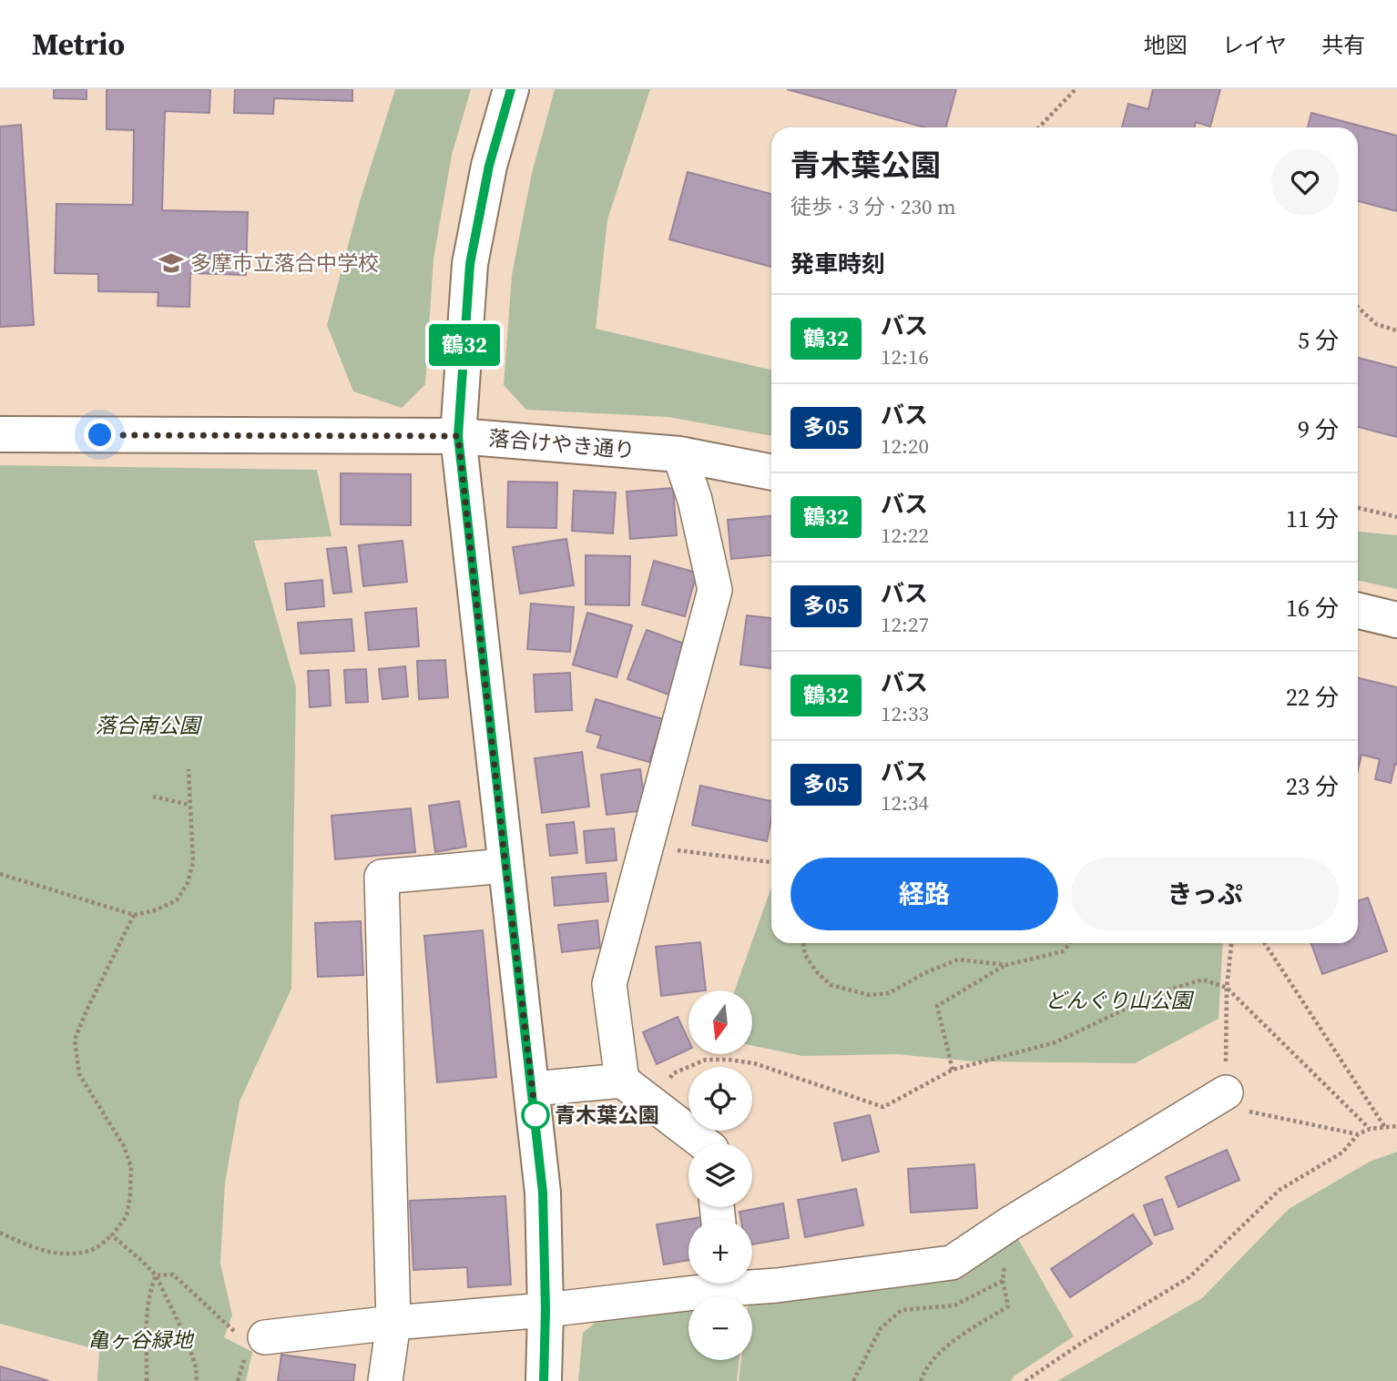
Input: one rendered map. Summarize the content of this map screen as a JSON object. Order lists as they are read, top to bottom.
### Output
{
  "streets": {
    "street": ["落合けやき通り"]
  },
  "parks": ["落合南公園", "どんぐり山公園", "亀ヶ谷緑地"],
  "places": {
    "school or university": ["多摩市立落合中学校"],
    "other": ["青木葉公園"]
  },
  "lines": ["bus line 鶴32"],
  "north": "bottom",
  "page": {
    "header": "Metrio",
    "nav": ["地図", "レイヤ", "共有"],
    "on_map": "鶴32",
    "heading": [
      ["青木葉公園", "徒歩 · 3 分 · 230 m"],
      "発車時刻"
    ],
    "list": [
      {
        "mark": "鶴32",
        "name": "バス",
        "note": "12:16",
        "value": "5 分"
      },
      {
        "mark": "多05",
        "name": "バス",
        "note": "12:20",
        "value": "9 分"
      },
      {
        "mark": "鶴32",
        "name": "バス",
        "note": "12:22",
        "value": "11 分"
      },
      {
        "mark": "多05",
        "name": "バス",
        "note": "12:27",
        "value": "16 分"
      },
      {
        "mark": "鶴32",
        "name": "バス",
        "note": "12:33",
        "value": "22 分"
      },
      {
        "mark": "多05",
        "name": "バス",
        "note": "12:34",
        "value": "23 分"
      }
    ],
    "buttons": ["経路", "きっぷ"],
    "map_buttons": ["+", "−"]
  }
}
